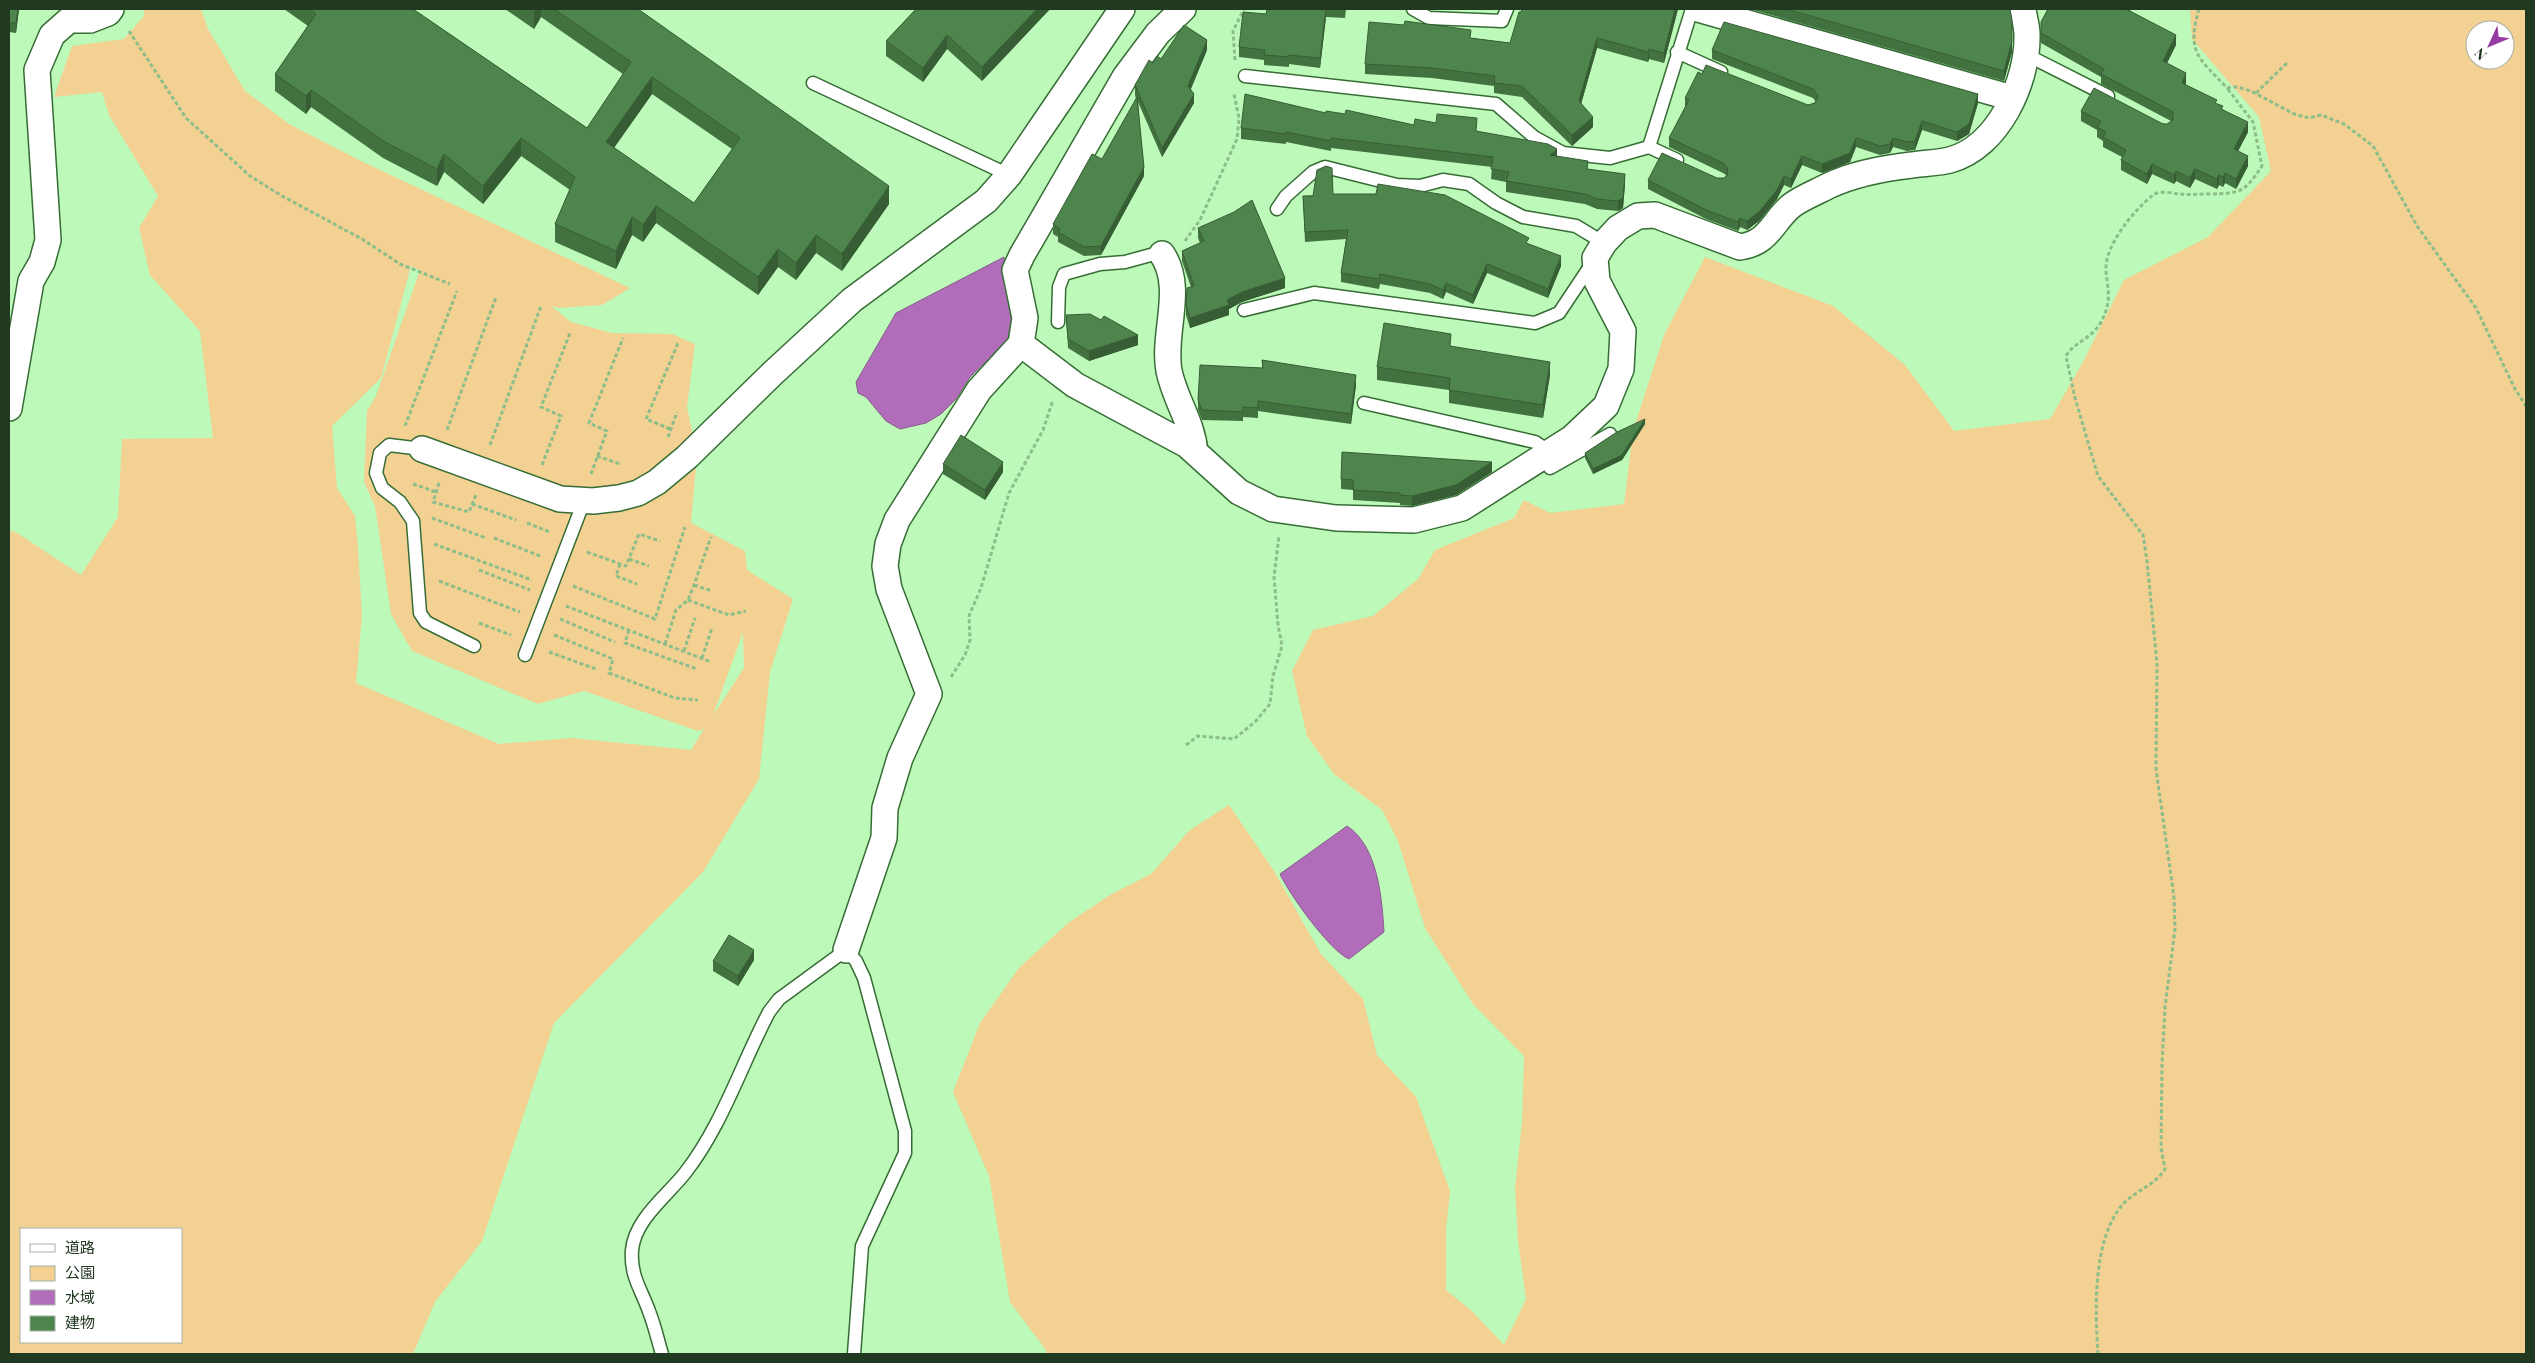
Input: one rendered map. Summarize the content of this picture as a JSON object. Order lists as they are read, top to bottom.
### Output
{
  "legend": [
    "道路",
    "公園",
    "水域",
    "建物"
  ],
  "north": "bottom left"
}
